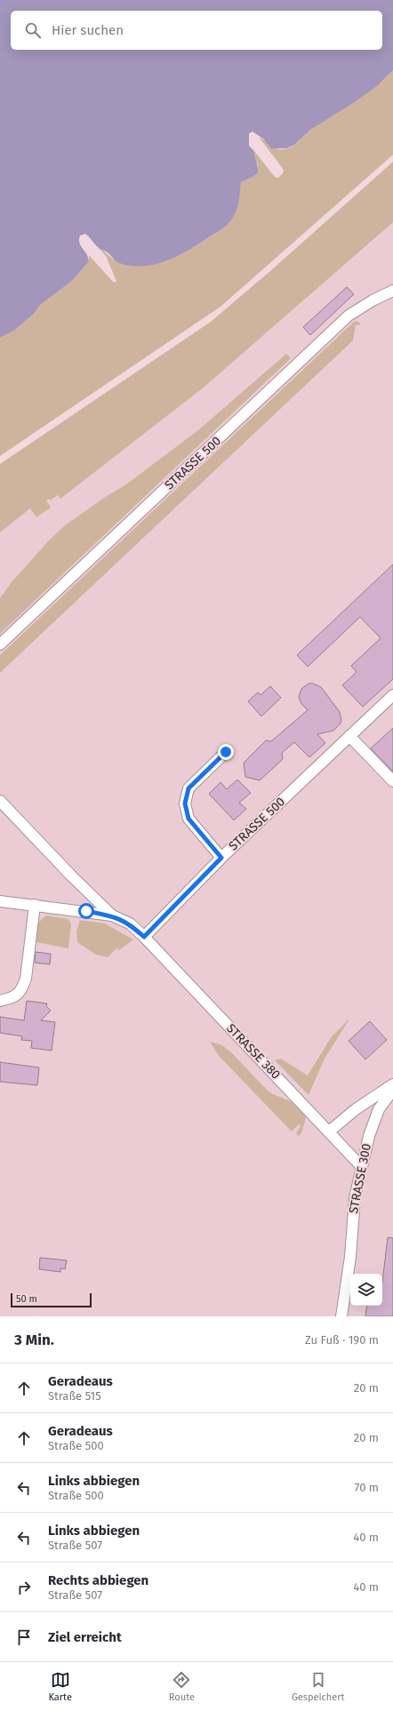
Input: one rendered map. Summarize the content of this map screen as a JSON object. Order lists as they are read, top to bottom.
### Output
{
  "streets": {
    "street": ["STRASSE 500", "STRASSE 380", "STRASSE 300"]
  },
  "crossings": [
    ["STRASSE 500", "STRASSE 380"],
    ["STRASSE 380", "STRASSE 300"]
  ],
  "scale_bar": "50 m",
  "page": {
    "search": "Hier suchen",
    "scale": "50 m",
    "heading": ["3 Min.", "Zu Fuß · 190 m"],
    "list": [
      ["Geradeaus", "Straße 515", "20 m"],
      ["Geradeaus", "Straße 500", "20 m"],
      ["Links abbiegen", "Straße 500", "70 m"],
      ["Links abbiegen", "Straße 507", "40 m"],
      ["Rechts abbiegen", "Straße 507", "40 m"],
      "Ziel erreicht"
    ],
    "nav": ["Karte", "Route", "Gespeichert"]
  }
}
